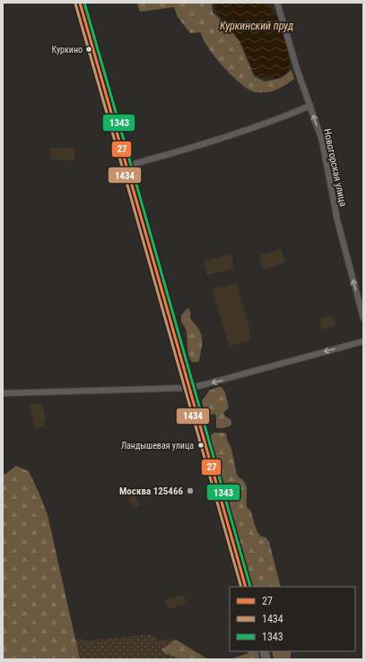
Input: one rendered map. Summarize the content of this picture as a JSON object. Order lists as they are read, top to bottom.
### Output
{
  "streets": {
    "street": ["Новогорская улица"]
  },
  "one_way": ["Новогорская улица"],
  "water": ["Куркинский пруд"],
  "places": ["Куркино", "Ландышевая улица", "Москва 125466"],
  "lines": ["transit line 27", "transit line 1343", "transit line 1434"],
  "legend": ["27", "1434", "1343"]
}
